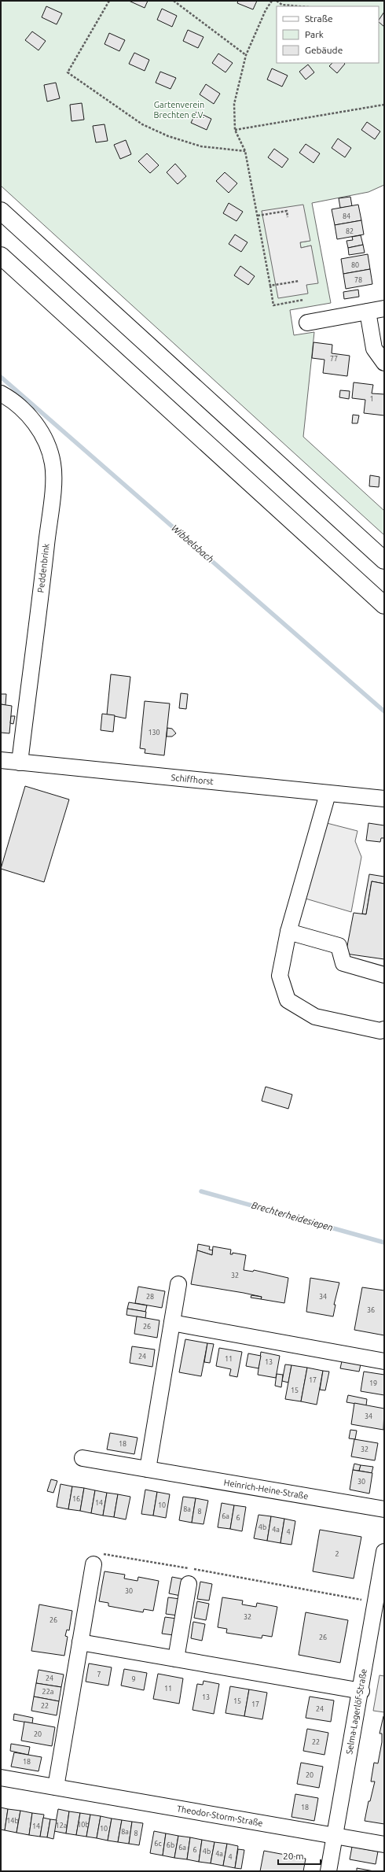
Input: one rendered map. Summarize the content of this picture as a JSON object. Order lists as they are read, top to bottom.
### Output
{
  "streets": {
    "street": [
      "Peddenbrink",
      "Schiffhorst",
      "Heinrich-Heine-Straße",
      "Selma-Lagerlöf-Straße",
      "Theodor-Storm-Straße"
    ]
  },
  "crossings": [
    ["Peddenbrink", "Schiffhorst"],
    ["Selma-Lagerlöf-Straße", "Theodor-Storm-Straße"]
  ],
  "water": ["Wibbelsbach", "Brechterheidesiepen"],
  "parks": ["Gartenverein Brechten e.V."],
  "house_numbers": [
    "84",
    "82",
    "80",
    "78",
    "77",
    "1",
    "130",
    "32",
    "28",
    "34",
    "36",
    "26",
    "24",
    "11",
    "13",
    "17",
    "19",
    "15",
    "34",
    "18",
    "32",
    "30",
    "16",
    "14",
    "10",
    "8a",
    "8",
    "6a",
    "6",
    "4b",
    "4a",
    "4",
    "2",
    "30",
    "32",
    "26",
    "26",
    "7",
    "24",
    "9",
    "11",
    "22a",
    "13",
    "15",
    "17",
    "22",
    "24",
    "20",
    "22",
    "18",
    "20",
    "18",
    "14b",
    "10b",
    "12a",
    "14",
    "10",
    "8a",
    "8",
    "6c",
    "6b",
    "6a",
    "6",
    "4b",
    "4a",
    "4"
  ],
  "legend": ["Straße", "Park", "Gebäude"],
  "scale_bar": "20 m"
}
